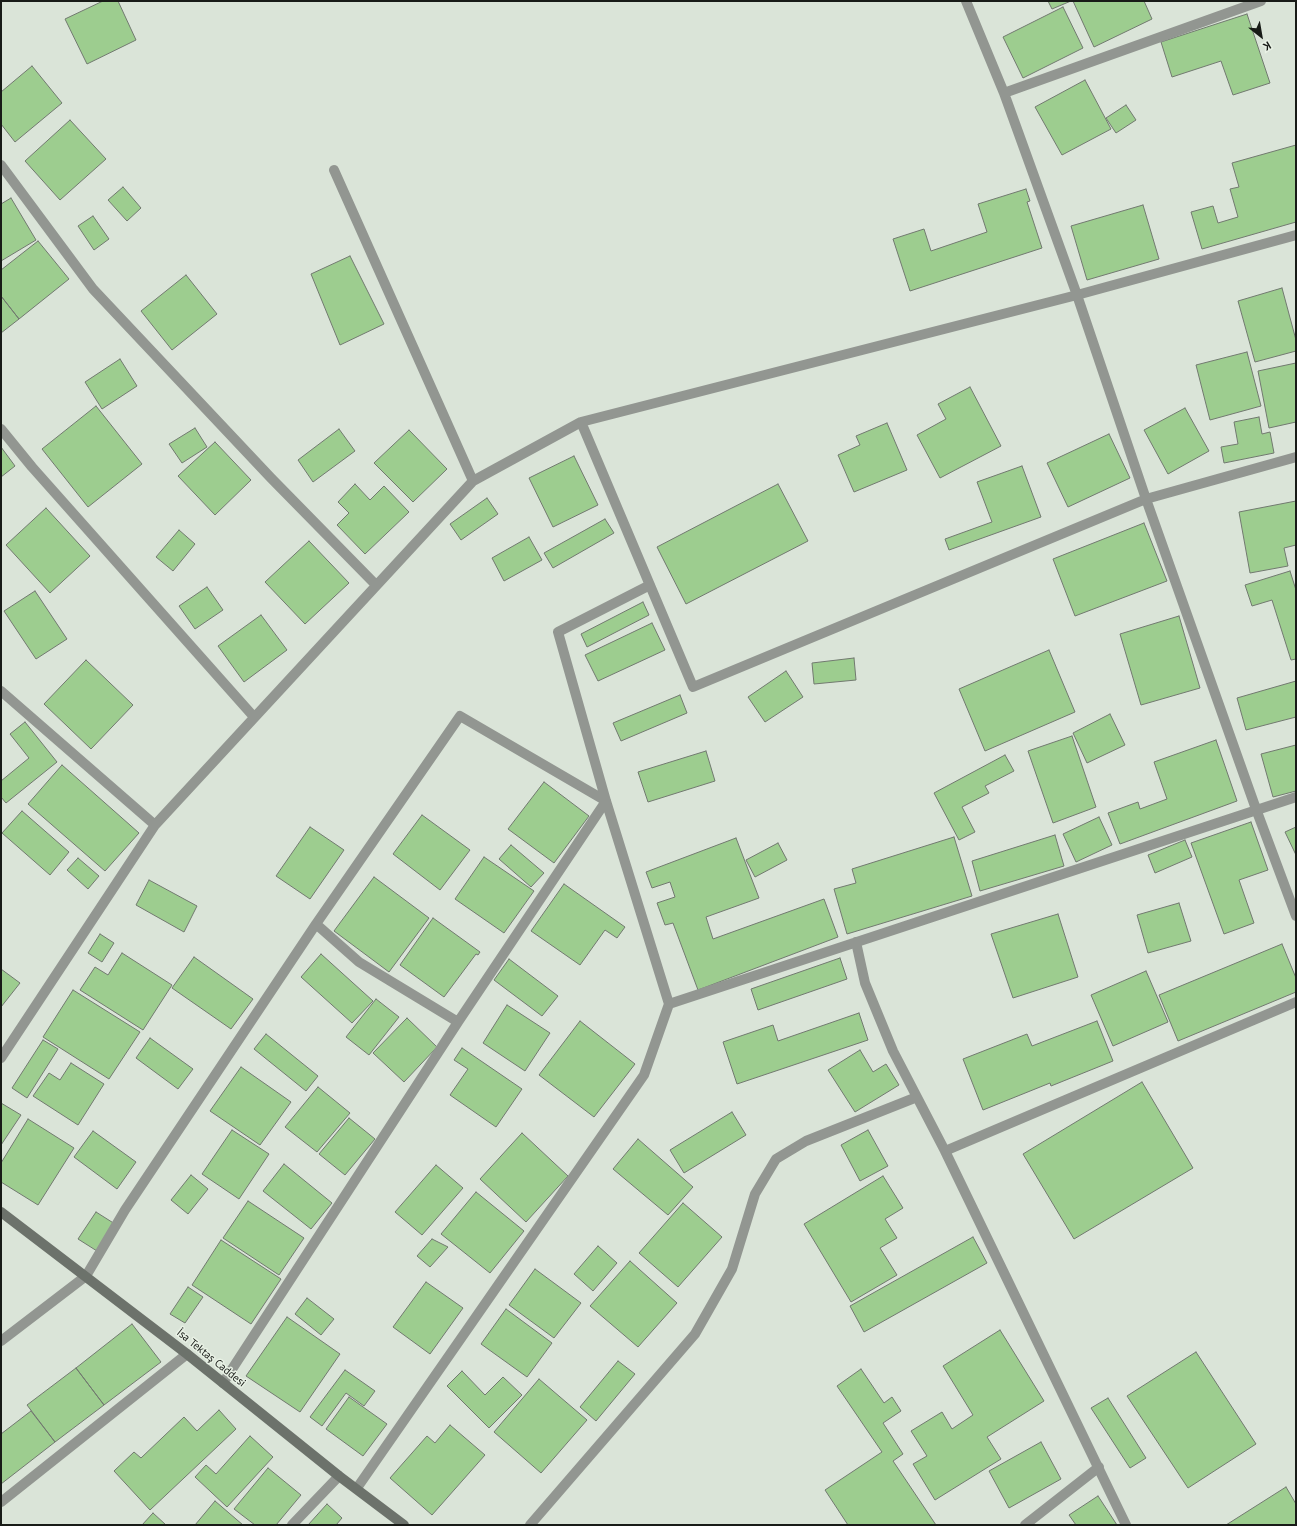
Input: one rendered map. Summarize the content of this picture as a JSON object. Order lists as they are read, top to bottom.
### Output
{
  "streets": {
    "street": ["İsa Tektaş Caddesi"]
  },
  "north": "bottom right"
}
